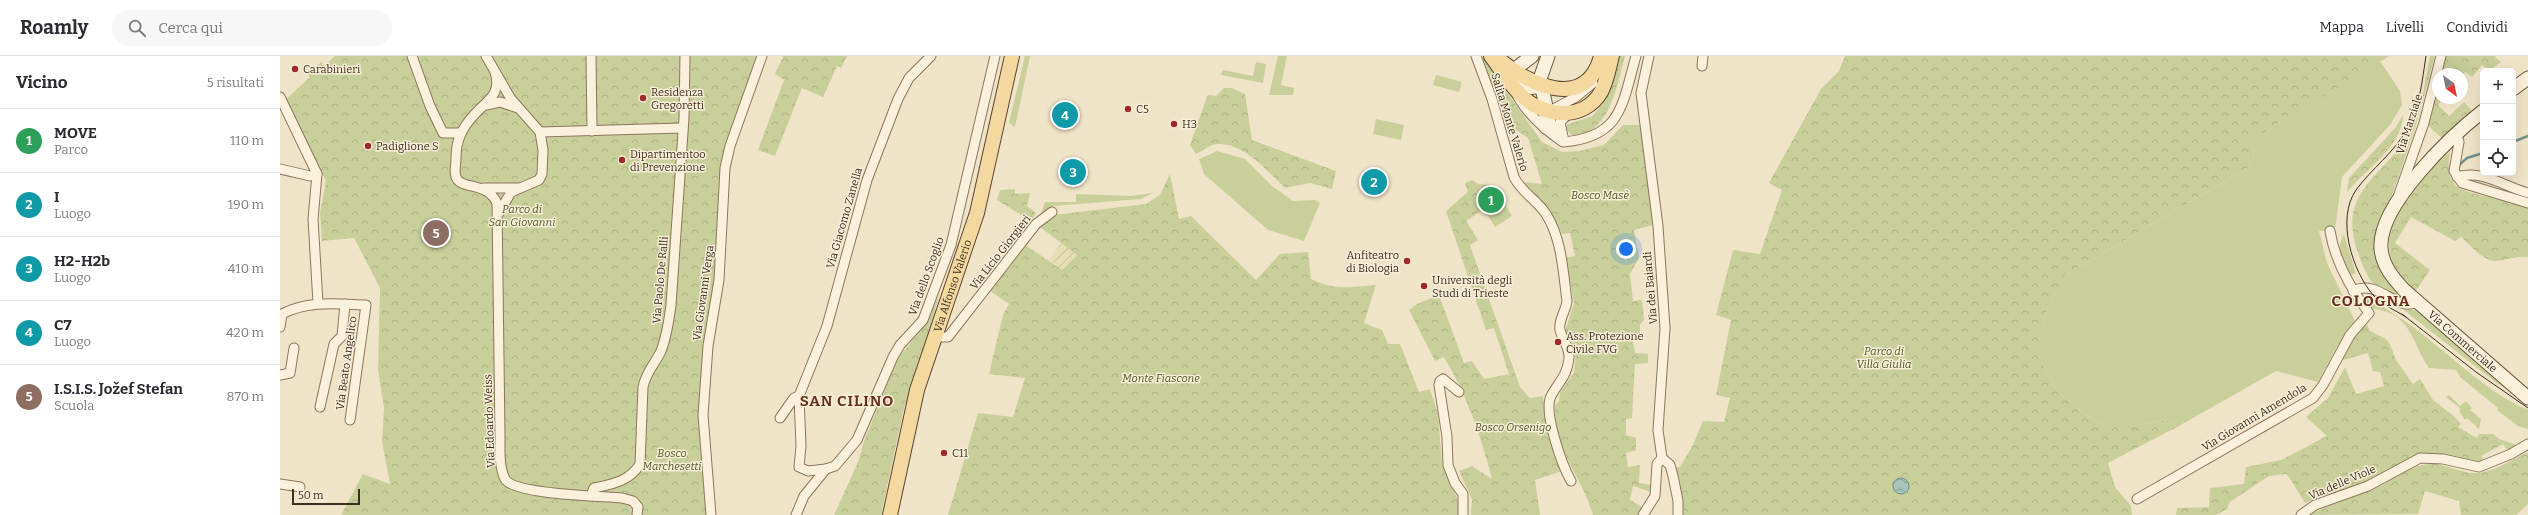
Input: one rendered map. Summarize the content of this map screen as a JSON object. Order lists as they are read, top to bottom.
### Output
{
  "streets": {
    "main road": ["Via Alfonso Valerio", "Via Commerciale"],
    "street": [
      "Salita Monte Valerio",
      "Via Marziale",
      "Via Giacomo Zanella",
      "Via Licio Giorgieri",
      "Via dello Scoglio",
      "Via Paolo De Ralli",
      "Via dei Baiardi",
      "Via Giovanni Verga",
      "Via Beato Angelico",
      "Via Giovanni Amendola",
      "Via Edoardo Weiss",
      "Via delle Viole"
    ]
  },
  "crossings": [
    ["Via Marziale", "Via Commerciale"],
    ["Via Giacomo Zanella", "Via dello Scoglio"],
    ["Via Licio Giorgieri", "Via Alfonso Valerio"],
    ["Via Paolo De Ralli", "Via Edoardo Weiss"]
  ],
  "districts": ["COLOGNA", "SAN CILINO"],
  "parks": [
    "Bosco Masè",
    "Parco di San Giovanni",
    "Parco di Villa Giulia",
    "Monte Fiascone",
    "Bosco Orsenigo",
    "Bosco Marchesetti"
  ],
  "places": [
    "Carabinieri",
    "Residenza Gregoretti",
    "C5",
    "H3",
    "Padiglione S",
    "Dipartimentoo di Prevenzione",
    "Anfiteatro di Biologia",
    "Università degli Studi di Trieste",
    "Ass. Protezione Civile FVG",
    "C11"
  ],
  "scale_bar": "50 m",
  "north": "bottom right",
  "page": {
    "header": "Roamly",
    "search": "Cerca qui",
    "nav": ["Mappa", "Livelli", "Condividi"],
    "heading": ["Vicino", "5 risultati"],
    "map_buttons": ["+", "−"],
    "pins": [
      "4",
      "3",
      "2",
      "1",
      "5"
    ],
    "list": [
      {
        "mark": "1",
        "name": "MOVE",
        "note": "Parco",
        "value": "110 m"
      },
      {
        "mark": "2",
        "name": "I",
        "note": "Luogo",
        "value": "190 m"
      },
      {
        "mark": "3",
        "name": "H2-H2b",
        "note": "Luogo",
        "value": "410 m"
      },
      {
        "mark": "4",
        "name": "C7",
        "note": "Luogo",
        "value": "420 m"
      },
      {
        "mark": "5",
        "name": "I.S.I.S. Jožef Stefan",
        "note": "Scuola",
        "value": "870 m"
      }
    ],
    "scale": "50 m"
  }
}
